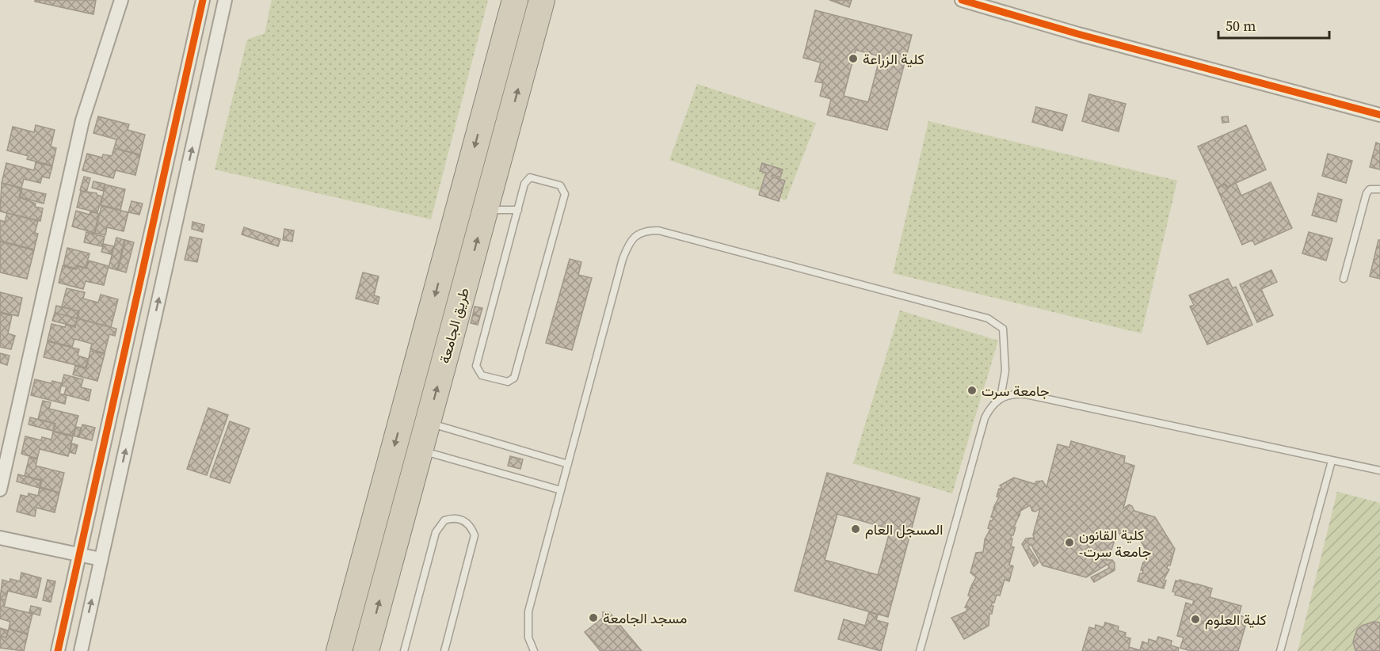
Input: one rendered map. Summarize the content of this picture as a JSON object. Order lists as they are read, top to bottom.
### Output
{
  "streets": {
    "highway": ["طريق الجامعة"]
  },
  "places": [
    "كلية الزراعة",
    "جامعة سرت",
    "المسجل العام",
    "كلية القانون -جامعة سرت",
    "مسجد الجامعة",
    "كلية العلوم"
  ],
  "scale_bar": "50 m"
}
